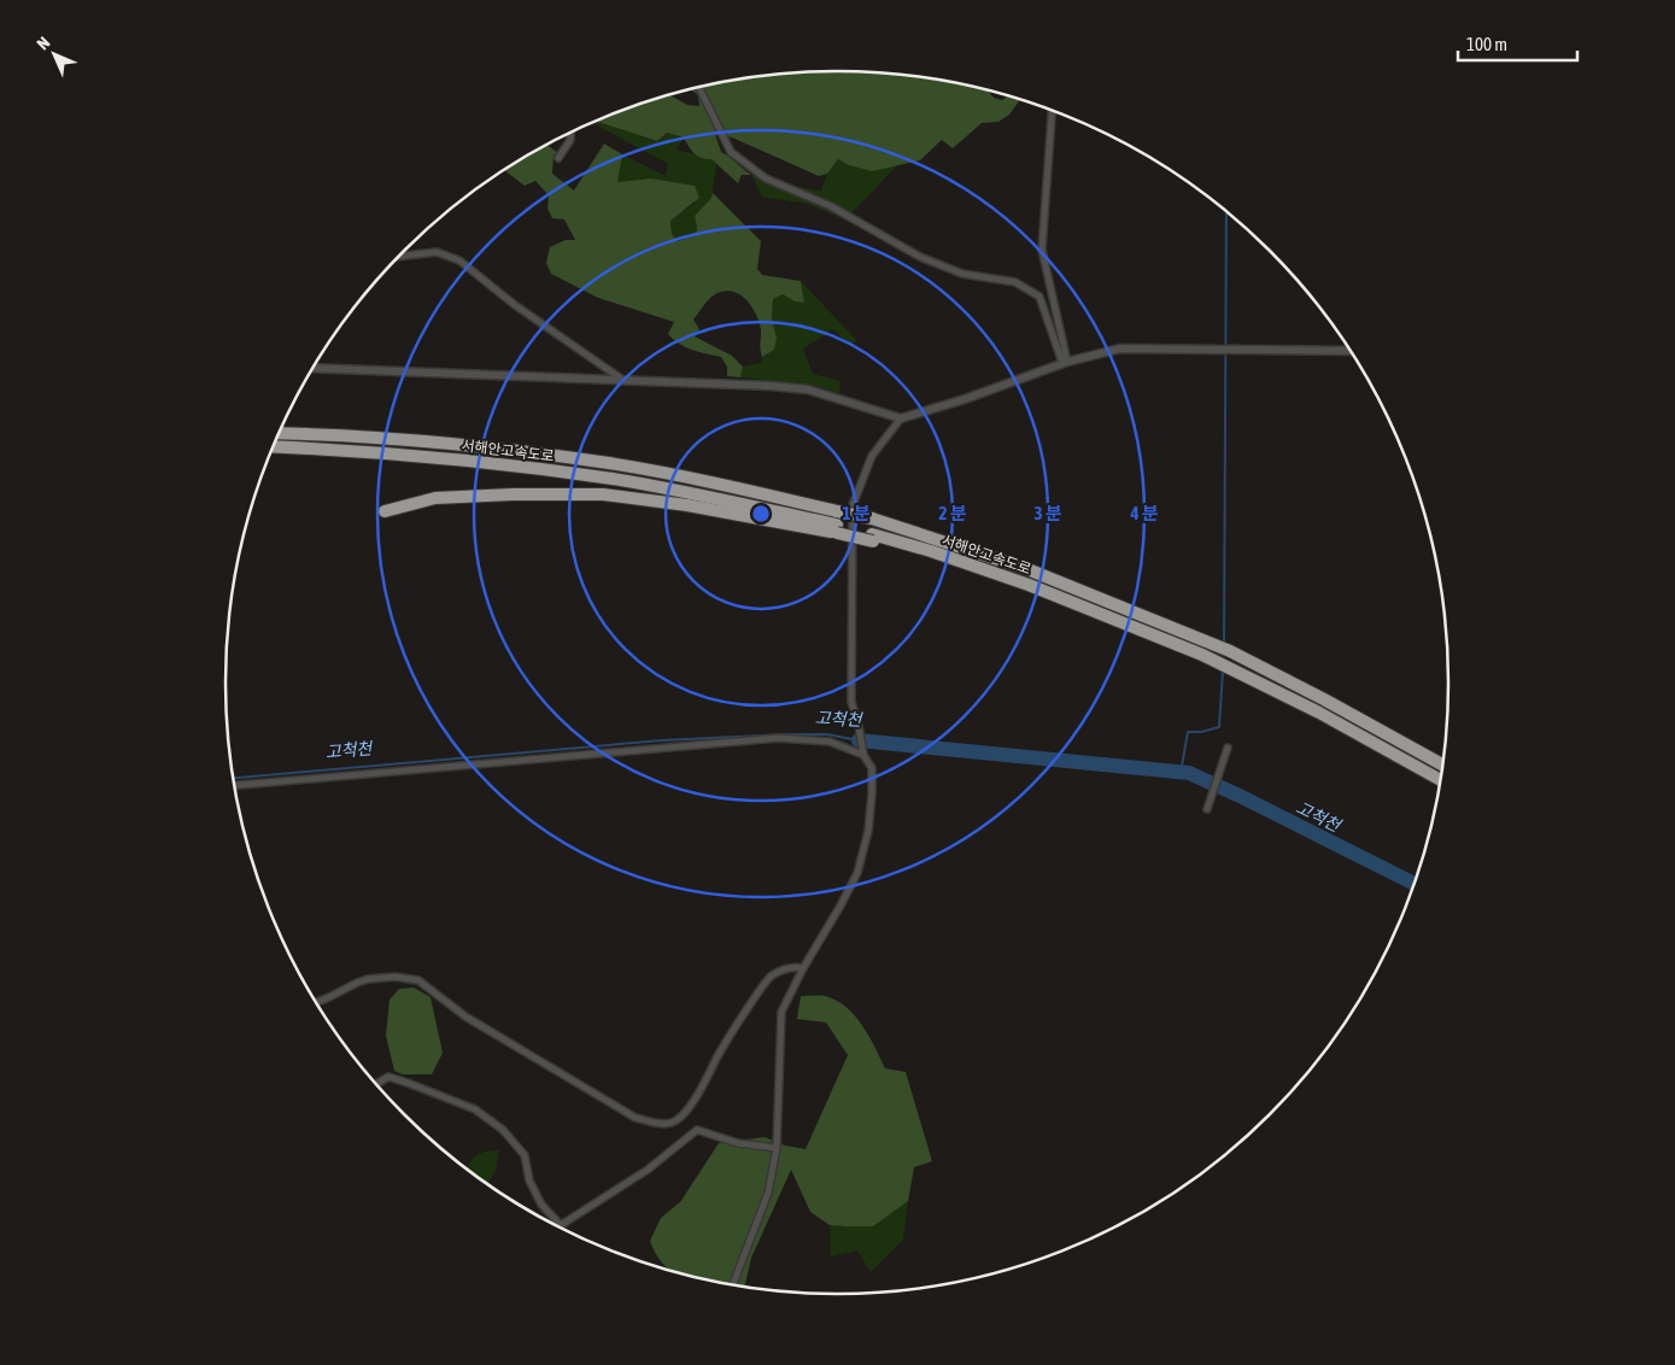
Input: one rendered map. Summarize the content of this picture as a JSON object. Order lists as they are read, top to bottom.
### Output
{
  "streets": {
    "highway": ["서해안고속도로"]
  },
  "water": ["고척천"],
  "scale_bar": "100 m",
  "north": "top left",
  "rings": [
    "1 분",
    "2 분",
    "3 분",
    "4 분"
  ]
}
